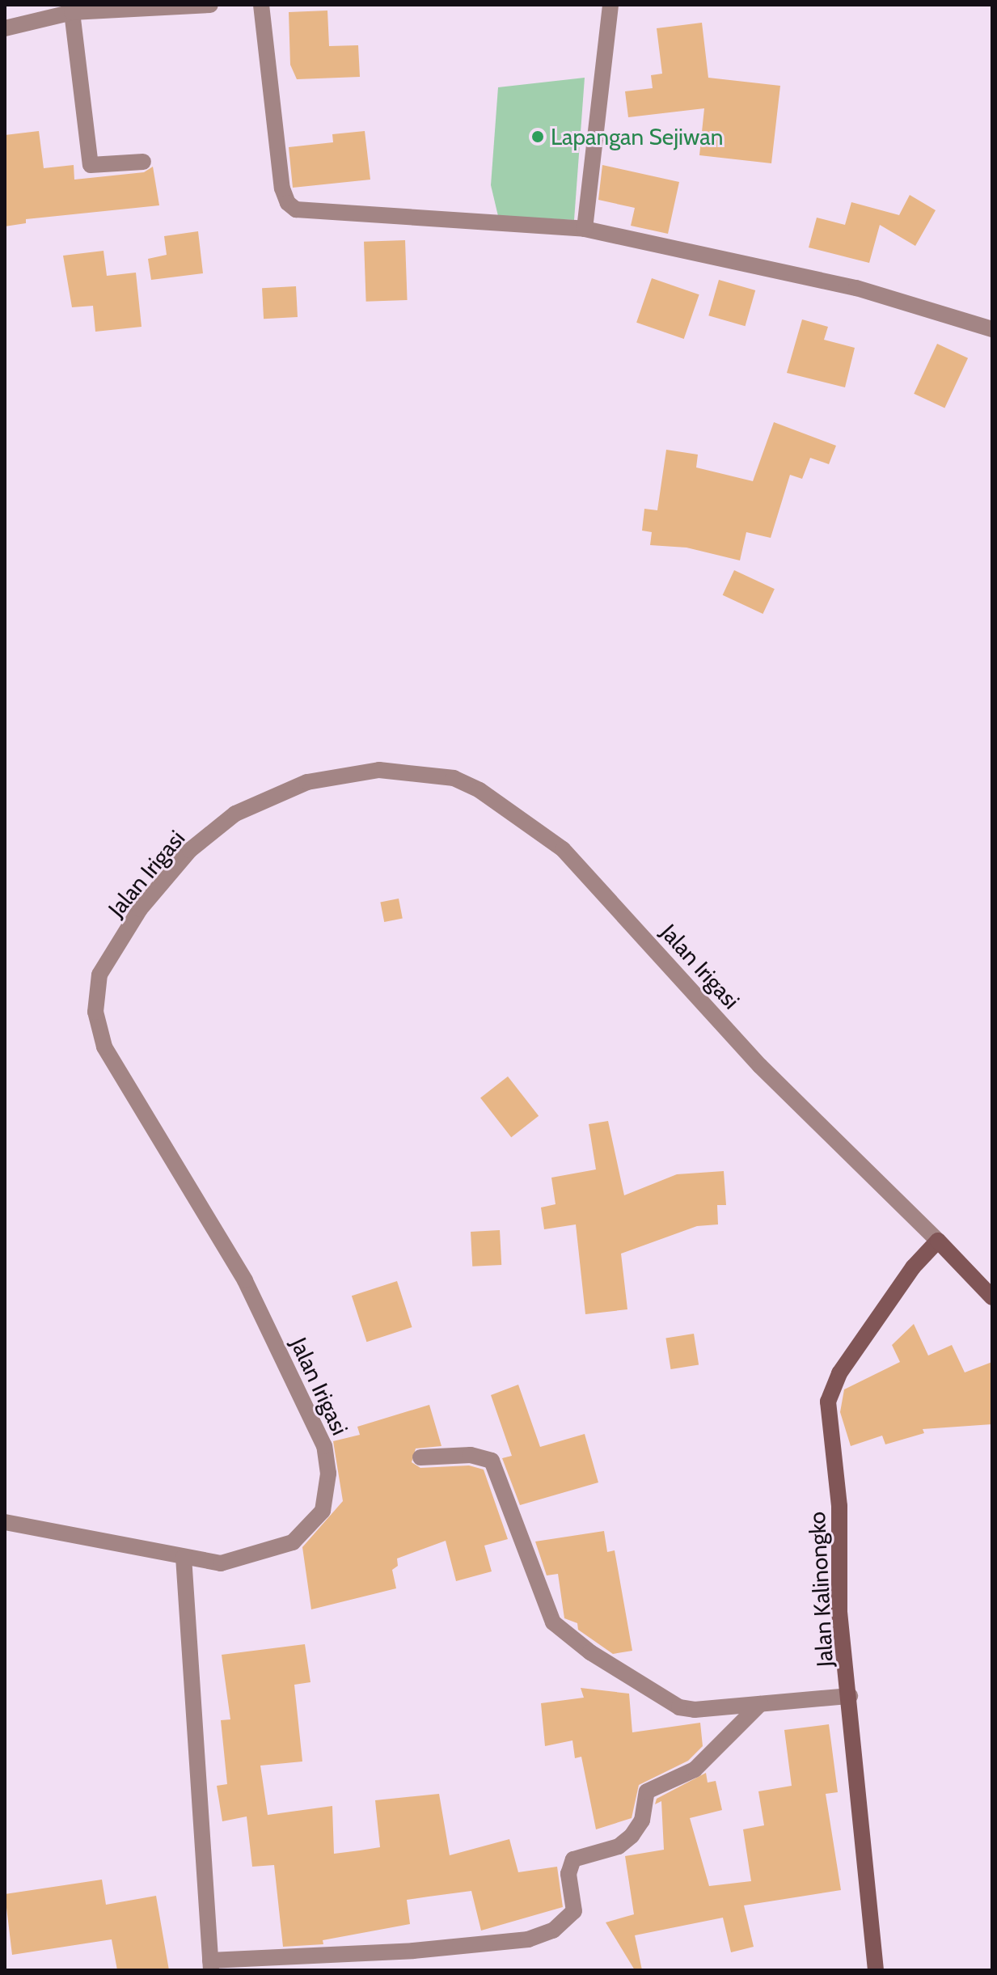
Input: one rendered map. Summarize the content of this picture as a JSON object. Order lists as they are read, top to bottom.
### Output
{
  "streets": {
    "street": ["Jalan Irigasi", "Jalan Kalinongko"]
  },
  "crossings": [
    ["Jalan Irigasi", "Jalan Kalinongko"]
  ],
  "places": ["Lapangan Sejiwan"]
}
